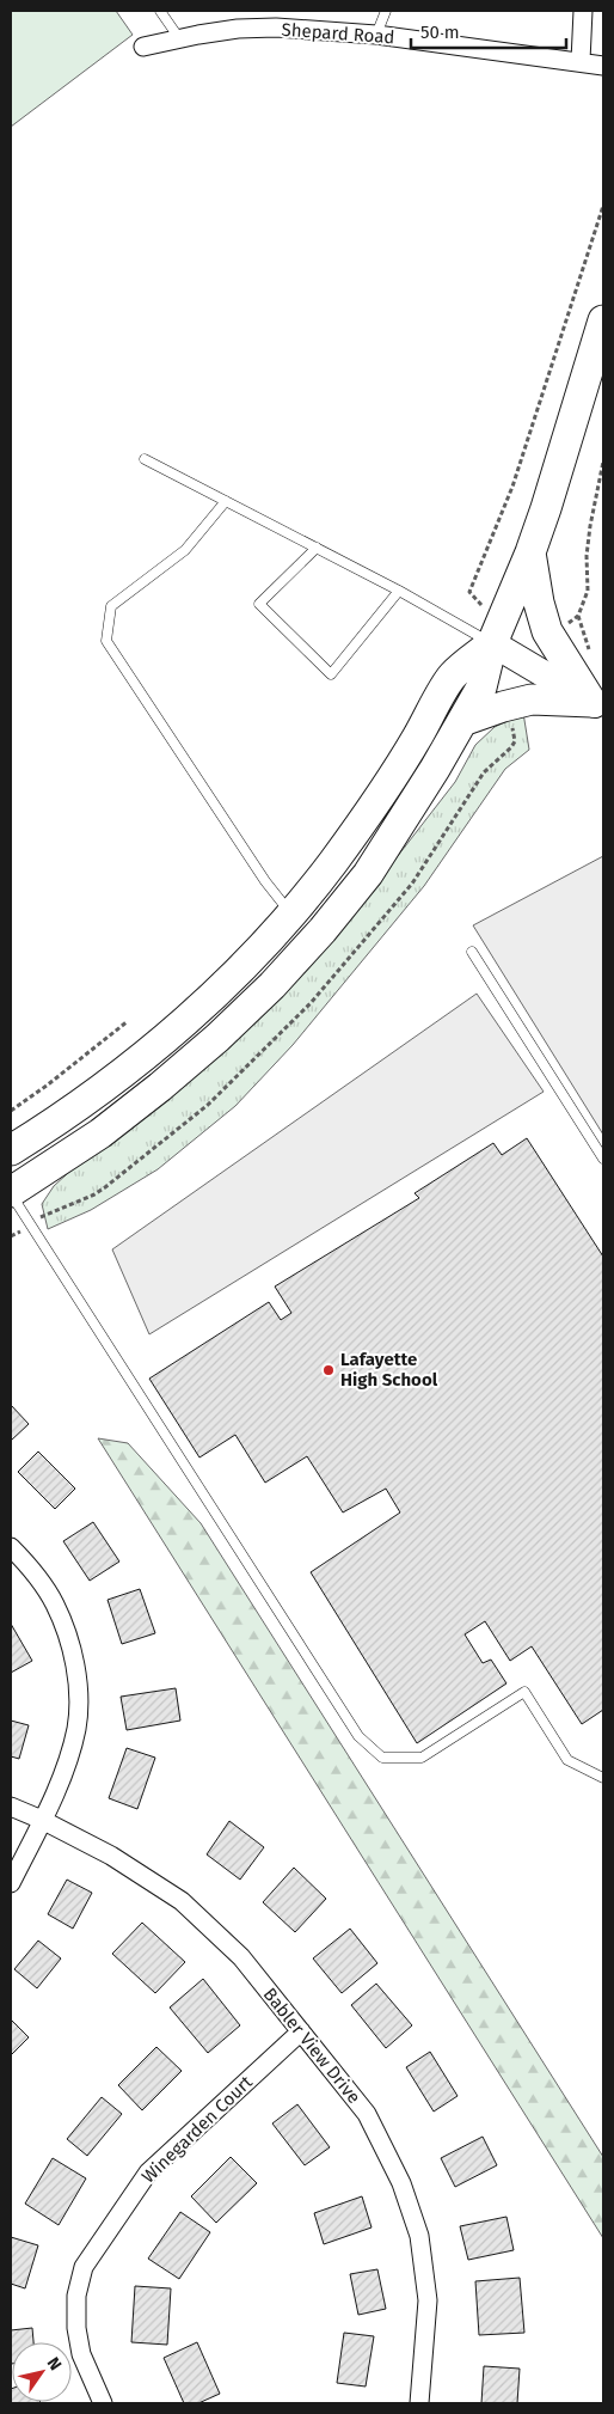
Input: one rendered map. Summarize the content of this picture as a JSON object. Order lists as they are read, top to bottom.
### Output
{
  "streets": {
    "street": ["Shepard Road", "Babler View Drive", "Winegarden Court"]
  },
  "crossings": [
    ["Babler View Drive", "Winegarden Court"]
  ],
  "places": ["Lafayette High School"],
  "scale_bar": "50 m",
  "north": "top right"
}
